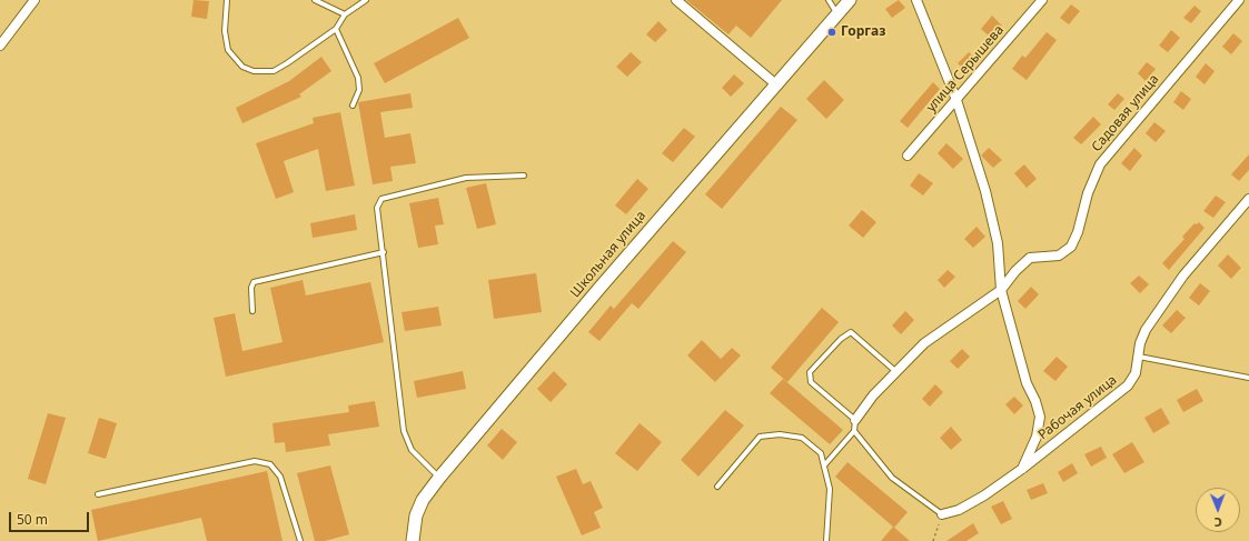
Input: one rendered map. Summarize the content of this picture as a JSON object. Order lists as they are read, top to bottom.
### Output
{
  "streets": {
    "main road": ["Школьная улица"],
    "street": ["улица Серышева", "Садовая улица", "Рабочая улица"]
  },
  "places": ["Горгаз"],
  "scale_bar": "50 m",
  "north": "bottom"
}
